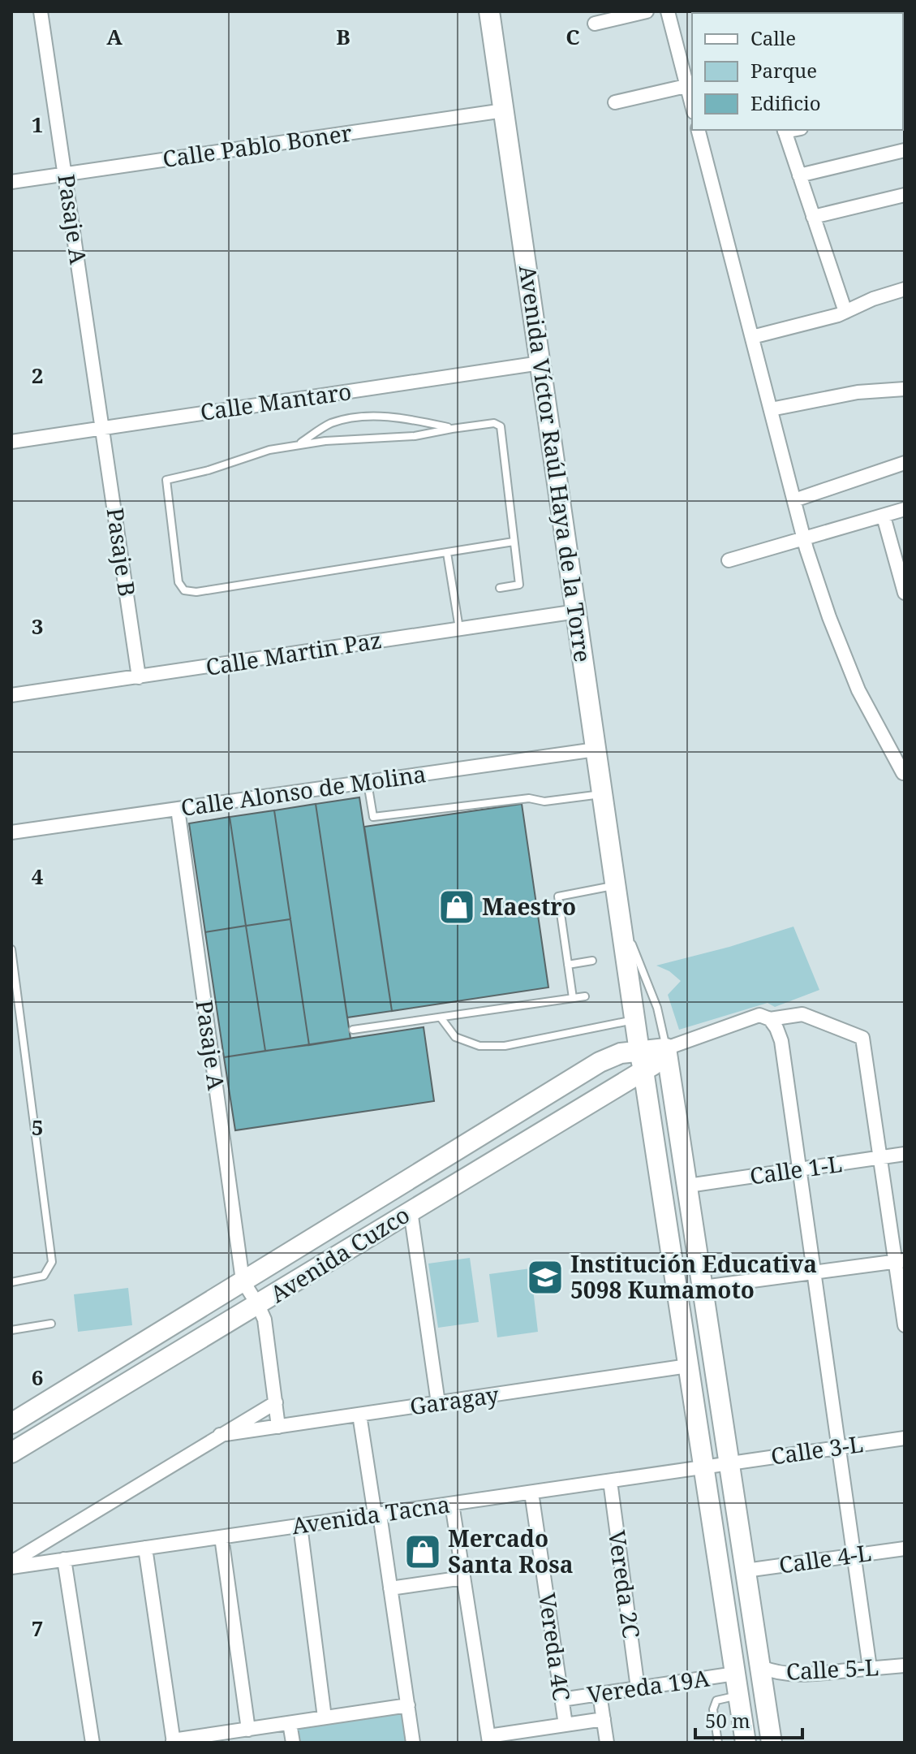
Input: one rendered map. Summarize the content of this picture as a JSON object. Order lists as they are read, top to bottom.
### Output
{
  "streets": {
    "street": [
      "Calle Pablo Boner",
      "Pasaje A",
      "Calle Mantaro",
      "Avenida Víctor Raúl Haya de la Torre",
      "Pasaje B",
      "Calle Martin Paz",
      "Calle Alonso de Molina",
      "Calle 1-L",
      "Avenida Cuzco",
      "Garagay",
      "Calle 3-L",
      "Avenida Tacna",
      "Calle 4-L",
      "Vereda 2C",
      "Vereda 4C",
      "Calle 5-L",
      "Vereda 19A"
    ]
  },
  "crossings": [
    ["Calle Pablo Boner", "Pasaje A"],
    ["Calle Pablo Boner", "Avenida Víctor Raúl Haya de la Torre"],
    ["Pasaje A", "Calle Mantaro"],
    ["Pasaje A", "Pasaje B"],
    ["Pasaje A", "Calle Alonso de Molina"],
    ["Pasaje A", "Avenida Cuzco"],
    ["Calle Mantaro", "Avenida Víctor Raúl Haya de la Torre"],
    ["Calle Mantaro", "Pasaje B"],
    ["Avenida Víctor Raúl Haya de la Torre", "Calle Martin Paz"],
    ["Avenida Víctor Raúl Haya de la Torre", "Calle Alonso de Molina"],
    ["Avenida Víctor Raúl Haya de la Torre", "Calle 1-L"],
    ["Avenida Víctor Raúl Haya de la Torre", "Avenida Cuzco"],
    ["Avenida Víctor Raúl Haya de la Torre", "Garagay"],
    ["Avenida Víctor Raúl Haya de la Torre", "Calle 3-L"],
    ["Avenida Víctor Raúl Haya de la Torre", "Avenida Tacna"],
    ["Avenida Víctor Raúl Haya de la Torre", "Calle 4-L"],
    ["Avenida Víctor Raúl Haya de la Torre", "Calle 5-L"],
    ["Avenida Víctor Raúl Haya de la Torre", "Vereda 19A"],
    ["Pasaje B", "Calle Martin Paz"],
    ["Calle 3-L", "Avenida Tacna"],
    ["Avenida Tacna", "Vereda 2C"],
    ["Avenida Tacna", "Vereda 4C"],
    ["Vereda 2C", "Vereda 19A"],
    ["Vereda 4C", "Vereda 19A"]
  ],
  "places": {
    "shop": ["Maestro", "Mercado Santa Rosa"],
    "school or university": ["Institución Educativa 5098 Kumamoto"]
  },
  "legend": ["Calle", "Parque", "Edificio"],
  "scale_bar": "50 m",
  "grid": {
    "columns": ["A", "B", "C"],
    "rows": [
      "1",
      "2",
      "3",
      "4",
      "5",
      "6",
      "7"
    ]
  }
}
